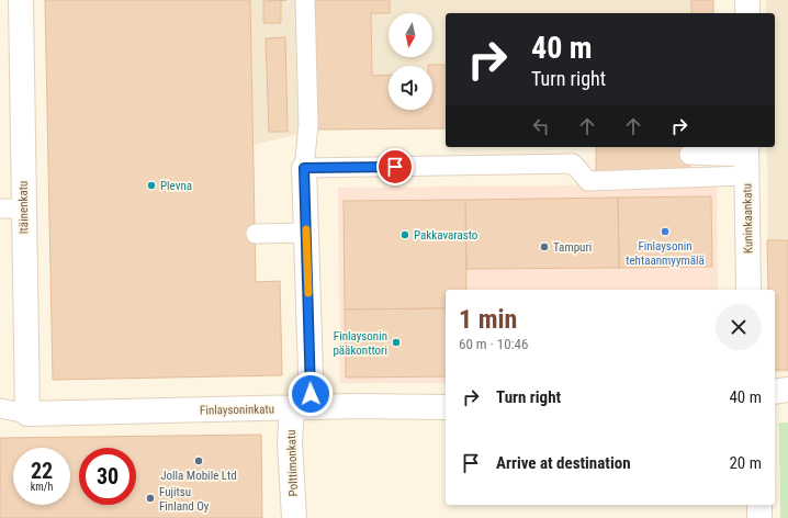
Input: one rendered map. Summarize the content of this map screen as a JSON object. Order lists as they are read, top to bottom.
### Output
{
  "streets": {
    "street": [
      "Itäinenkatu",
      "Kuninkaankatu",
      "Finlaysoninkatu",
      "Polttimonkatu"
    ]
  },
  "crossings": [
    ["Itäinenkatu", "Finlaysoninkatu"],
    ["Finlaysoninkatu", "Polttimonkatu"]
  ],
  "places": [
    "Plevna",
    "Finlaysonin tehtaanmyymälä",
    "Pakkavarasto",
    "Tampuri",
    "Finlaysonin pääkonttori",
    "Jolla Mobile Ltd",
    "Fujitsu Finland Oy"
  ],
  "north": "bottom",
  "page": {
    "turn": ["40 m", "Turn right"],
    "heading": ["1 min", "60 m · 10:46"],
    "list": [
      {
        "name": "Turn right",
        "value": "40 m"
      },
      {
        "name": "Arrive at destination",
        "value": "20 m"
      }
    ],
    "speed": "22 km/h",
    "limit": "30"
  }
}
